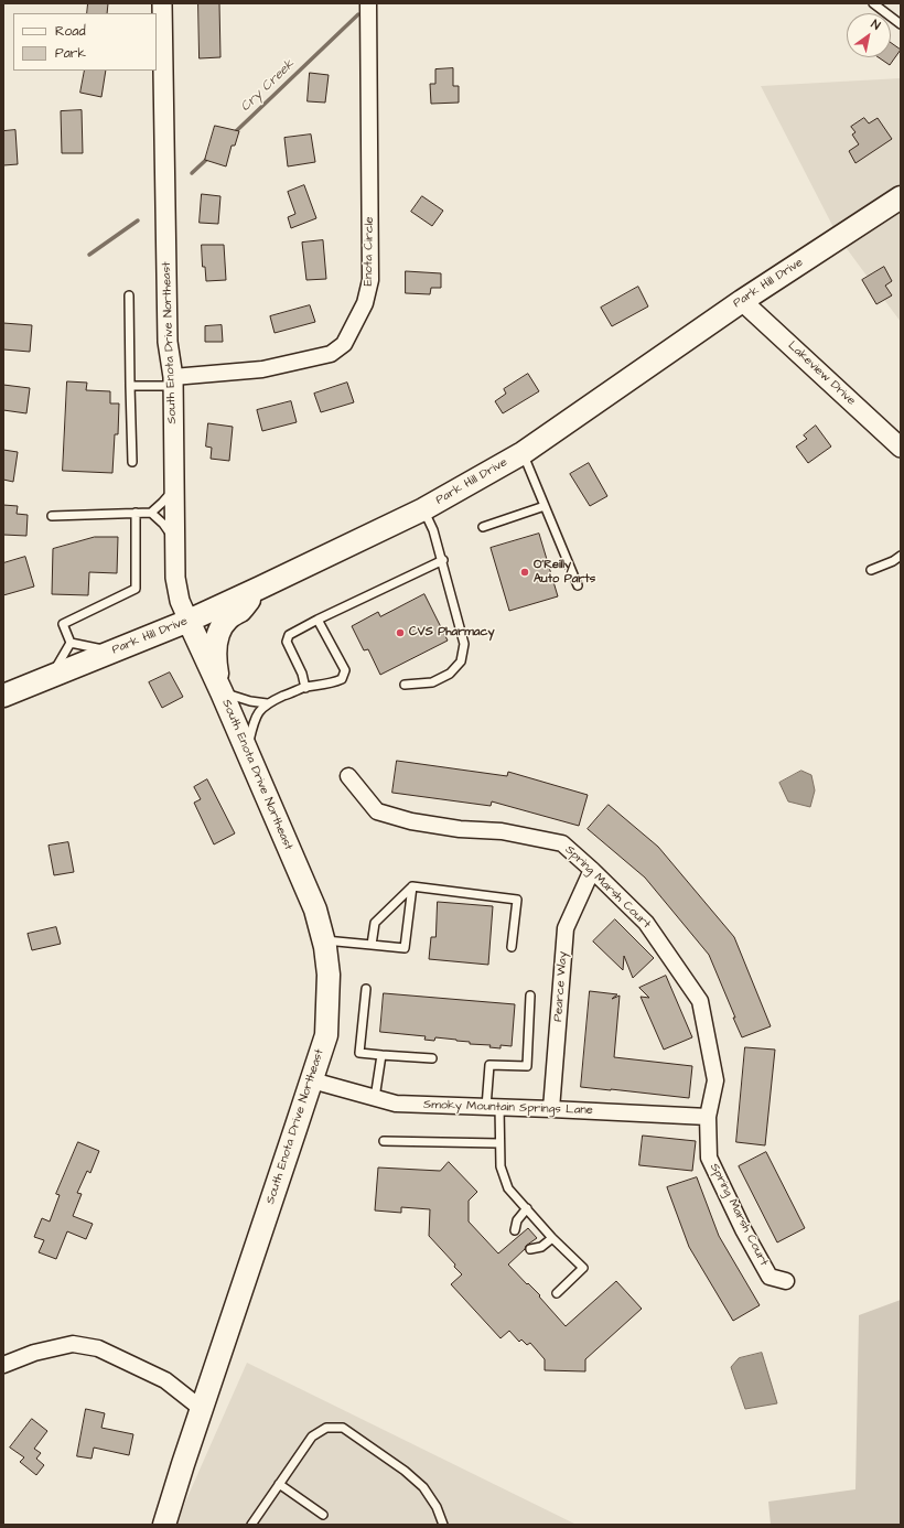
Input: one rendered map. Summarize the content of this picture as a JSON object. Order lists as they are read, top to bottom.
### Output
{
  "streets": {
    "main road": ["Park Hill Drive", "South Enota Drive Northeast"],
    "street": [
      "Enota Circle",
      "Lakeview Drive",
      "Spring Marsh Court",
      "Pearce Way",
      "Smoky Mountain Springs Lane"
    ]
  },
  "crossings": [
    ["Enota Circle", "South Enota Drive Northeast"],
    ["Park Hill Drive", "South Enota Drive Northeast"],
    ["Park Hill Drive", "Lakeview Drive"],
    ["South Enota Drive Northeast", "Smoky Mountain Springs Lane"],
    ["Spring Marsh Court", "Pearce Way"],
    ["Spring Marsh Court", "Smoky Mountain Springs Lane"],
    ["Pearce Way", "Smoky Mountain Springs Lane"]
  ],
  "water": ["Cry Creek"],
  "places": ["O'Reilly Auto Parts", "CVS Pharmacy"],
  "legend": ["Road", "Park"],
  "north": "top right"
}
